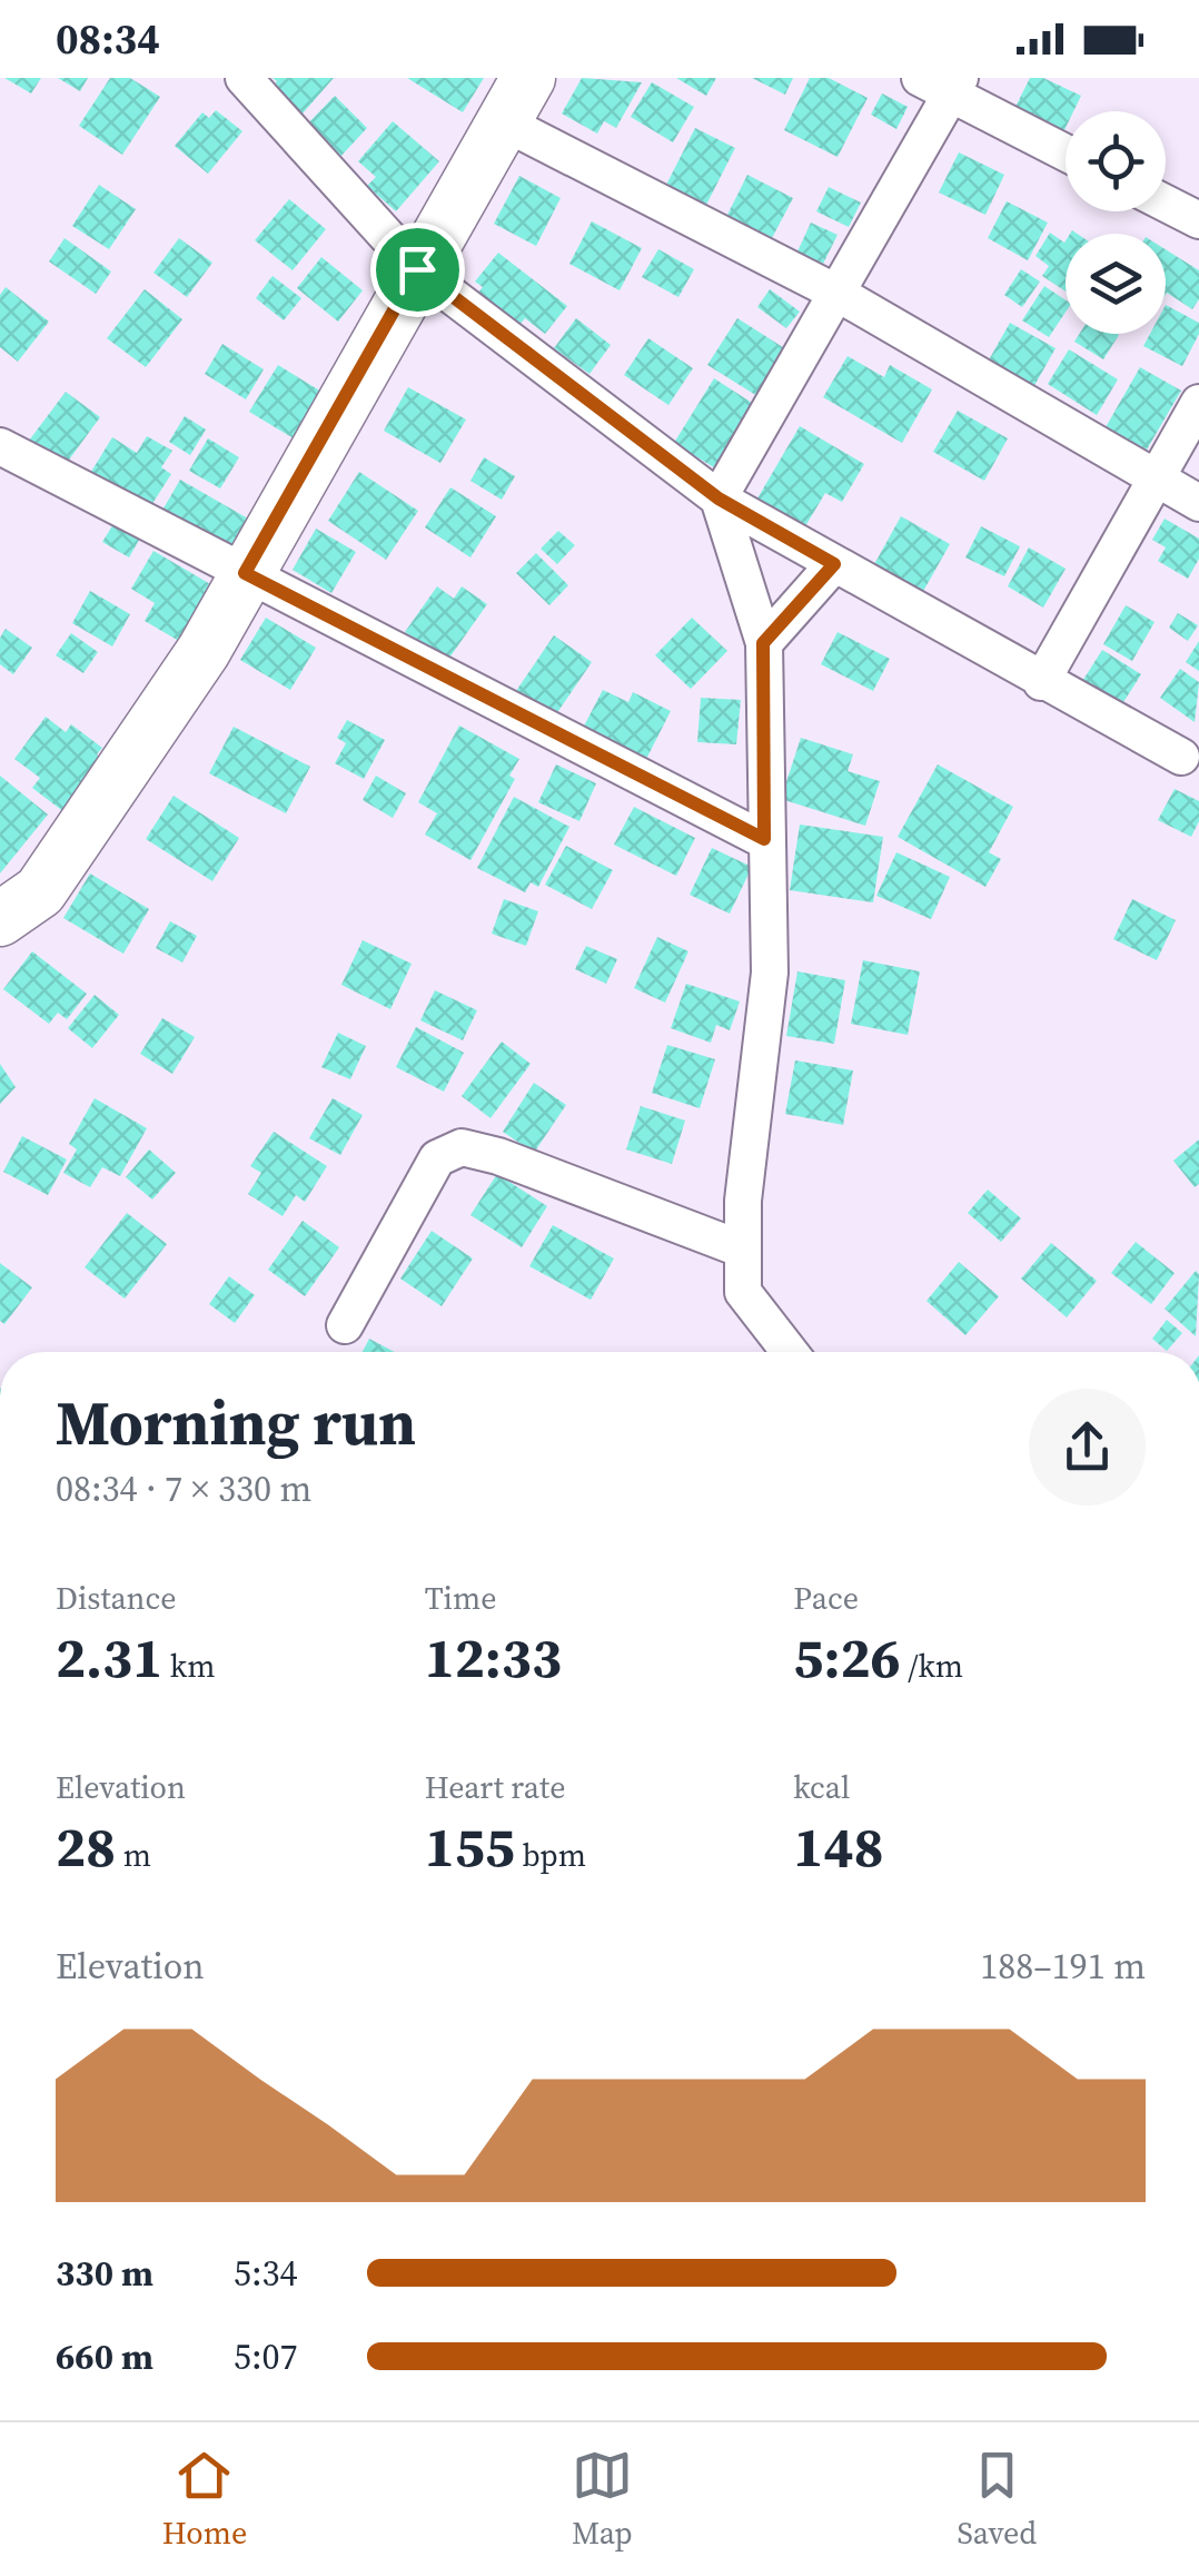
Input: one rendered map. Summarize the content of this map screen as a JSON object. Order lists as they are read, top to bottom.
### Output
{
  "page": {
    "status": "08:34",
    "heading": ["Morning run", "08:34 · 7 × 330 m"],
    "stats": [
      ["Distance", "2.31 km"],
      ["Time", "12:33"],
      ["Pace", "5:26 /km"],
      ["Elevation", "28 m"],
      ["Heart rate", "155 bpm"],
      ["kcal", "148"]
    ],
    "chart": ["Elevation", "188–191 m"],
    "list": [
      {
        "name": "330 m",
        "note": "5:34"
      },
      {
        "name": "660 m",
        "note": "5:07"
      }
    ],
    "tabs": ["Home", "Map", "Saved"]
  }
}
